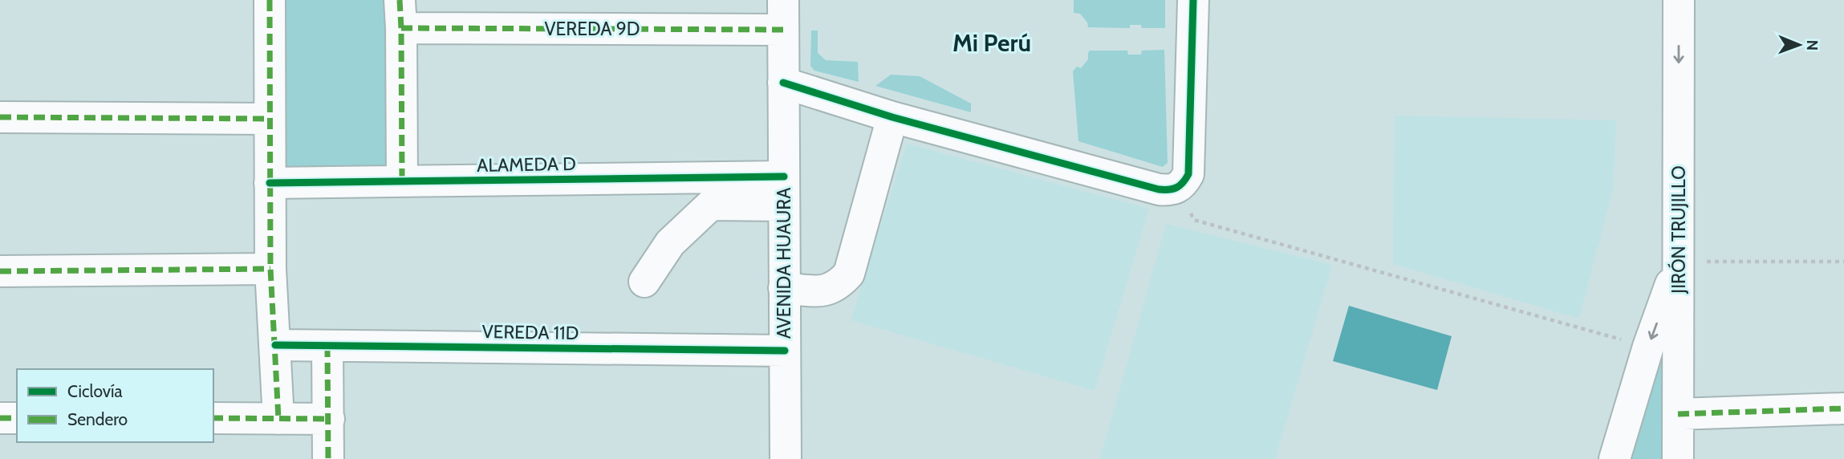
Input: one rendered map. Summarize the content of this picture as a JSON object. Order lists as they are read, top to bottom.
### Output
{
  "streets": {
    "street": [
      "VEREDA 9D",
      "ALAMEDA D",
      "JIRÓN TRUJILLO",
      "AVENIDA HUAURA",
      "VEREDA 11D"
    ]
  },
  "crossings": [
    ["VEREDA 9D", "AVENIDA HUAURA"],
    ["ALAMEDA D", "AVENIDA HUAURA"],
    ["AVENIDA HUAURA", "VEREDA 11D"]
  ],
  "one_way": ["JIRÓN TRUJILLO"],
  "districts": ["Mi Perú"],
  "legend": ["Ciclovía", "Sendero"],
  "north": "right"
}
